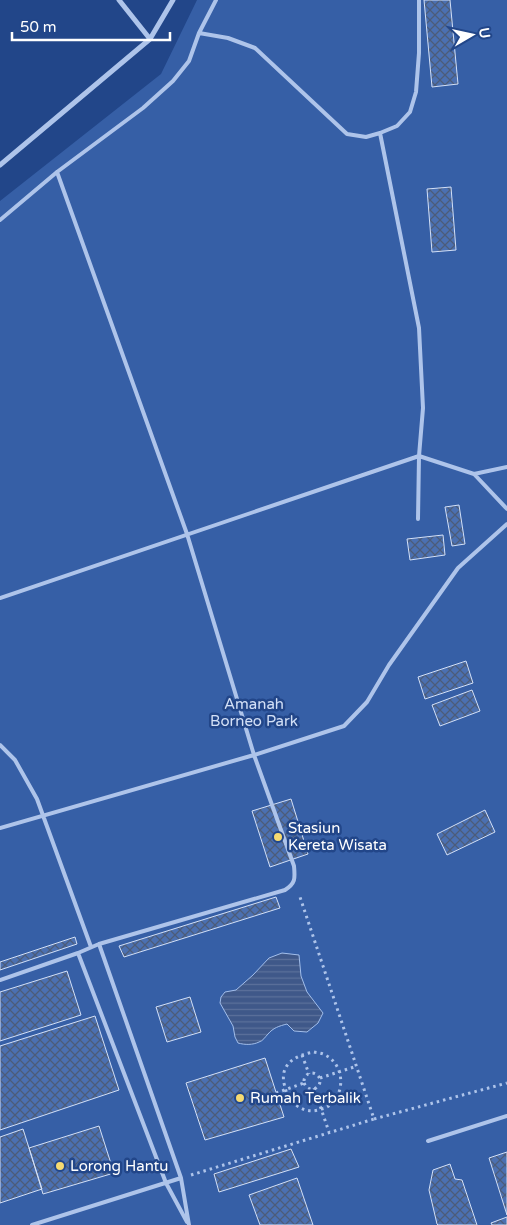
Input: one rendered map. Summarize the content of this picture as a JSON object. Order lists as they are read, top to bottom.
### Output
{
  "parks": ["Amanah Borneo Park"],
  "places": ["Stasiun Kereta Wisata", "Rumah Terbalik", "Lorong Hantu"],
  "scale_bar": "50 m",
  "north": "right"
}
